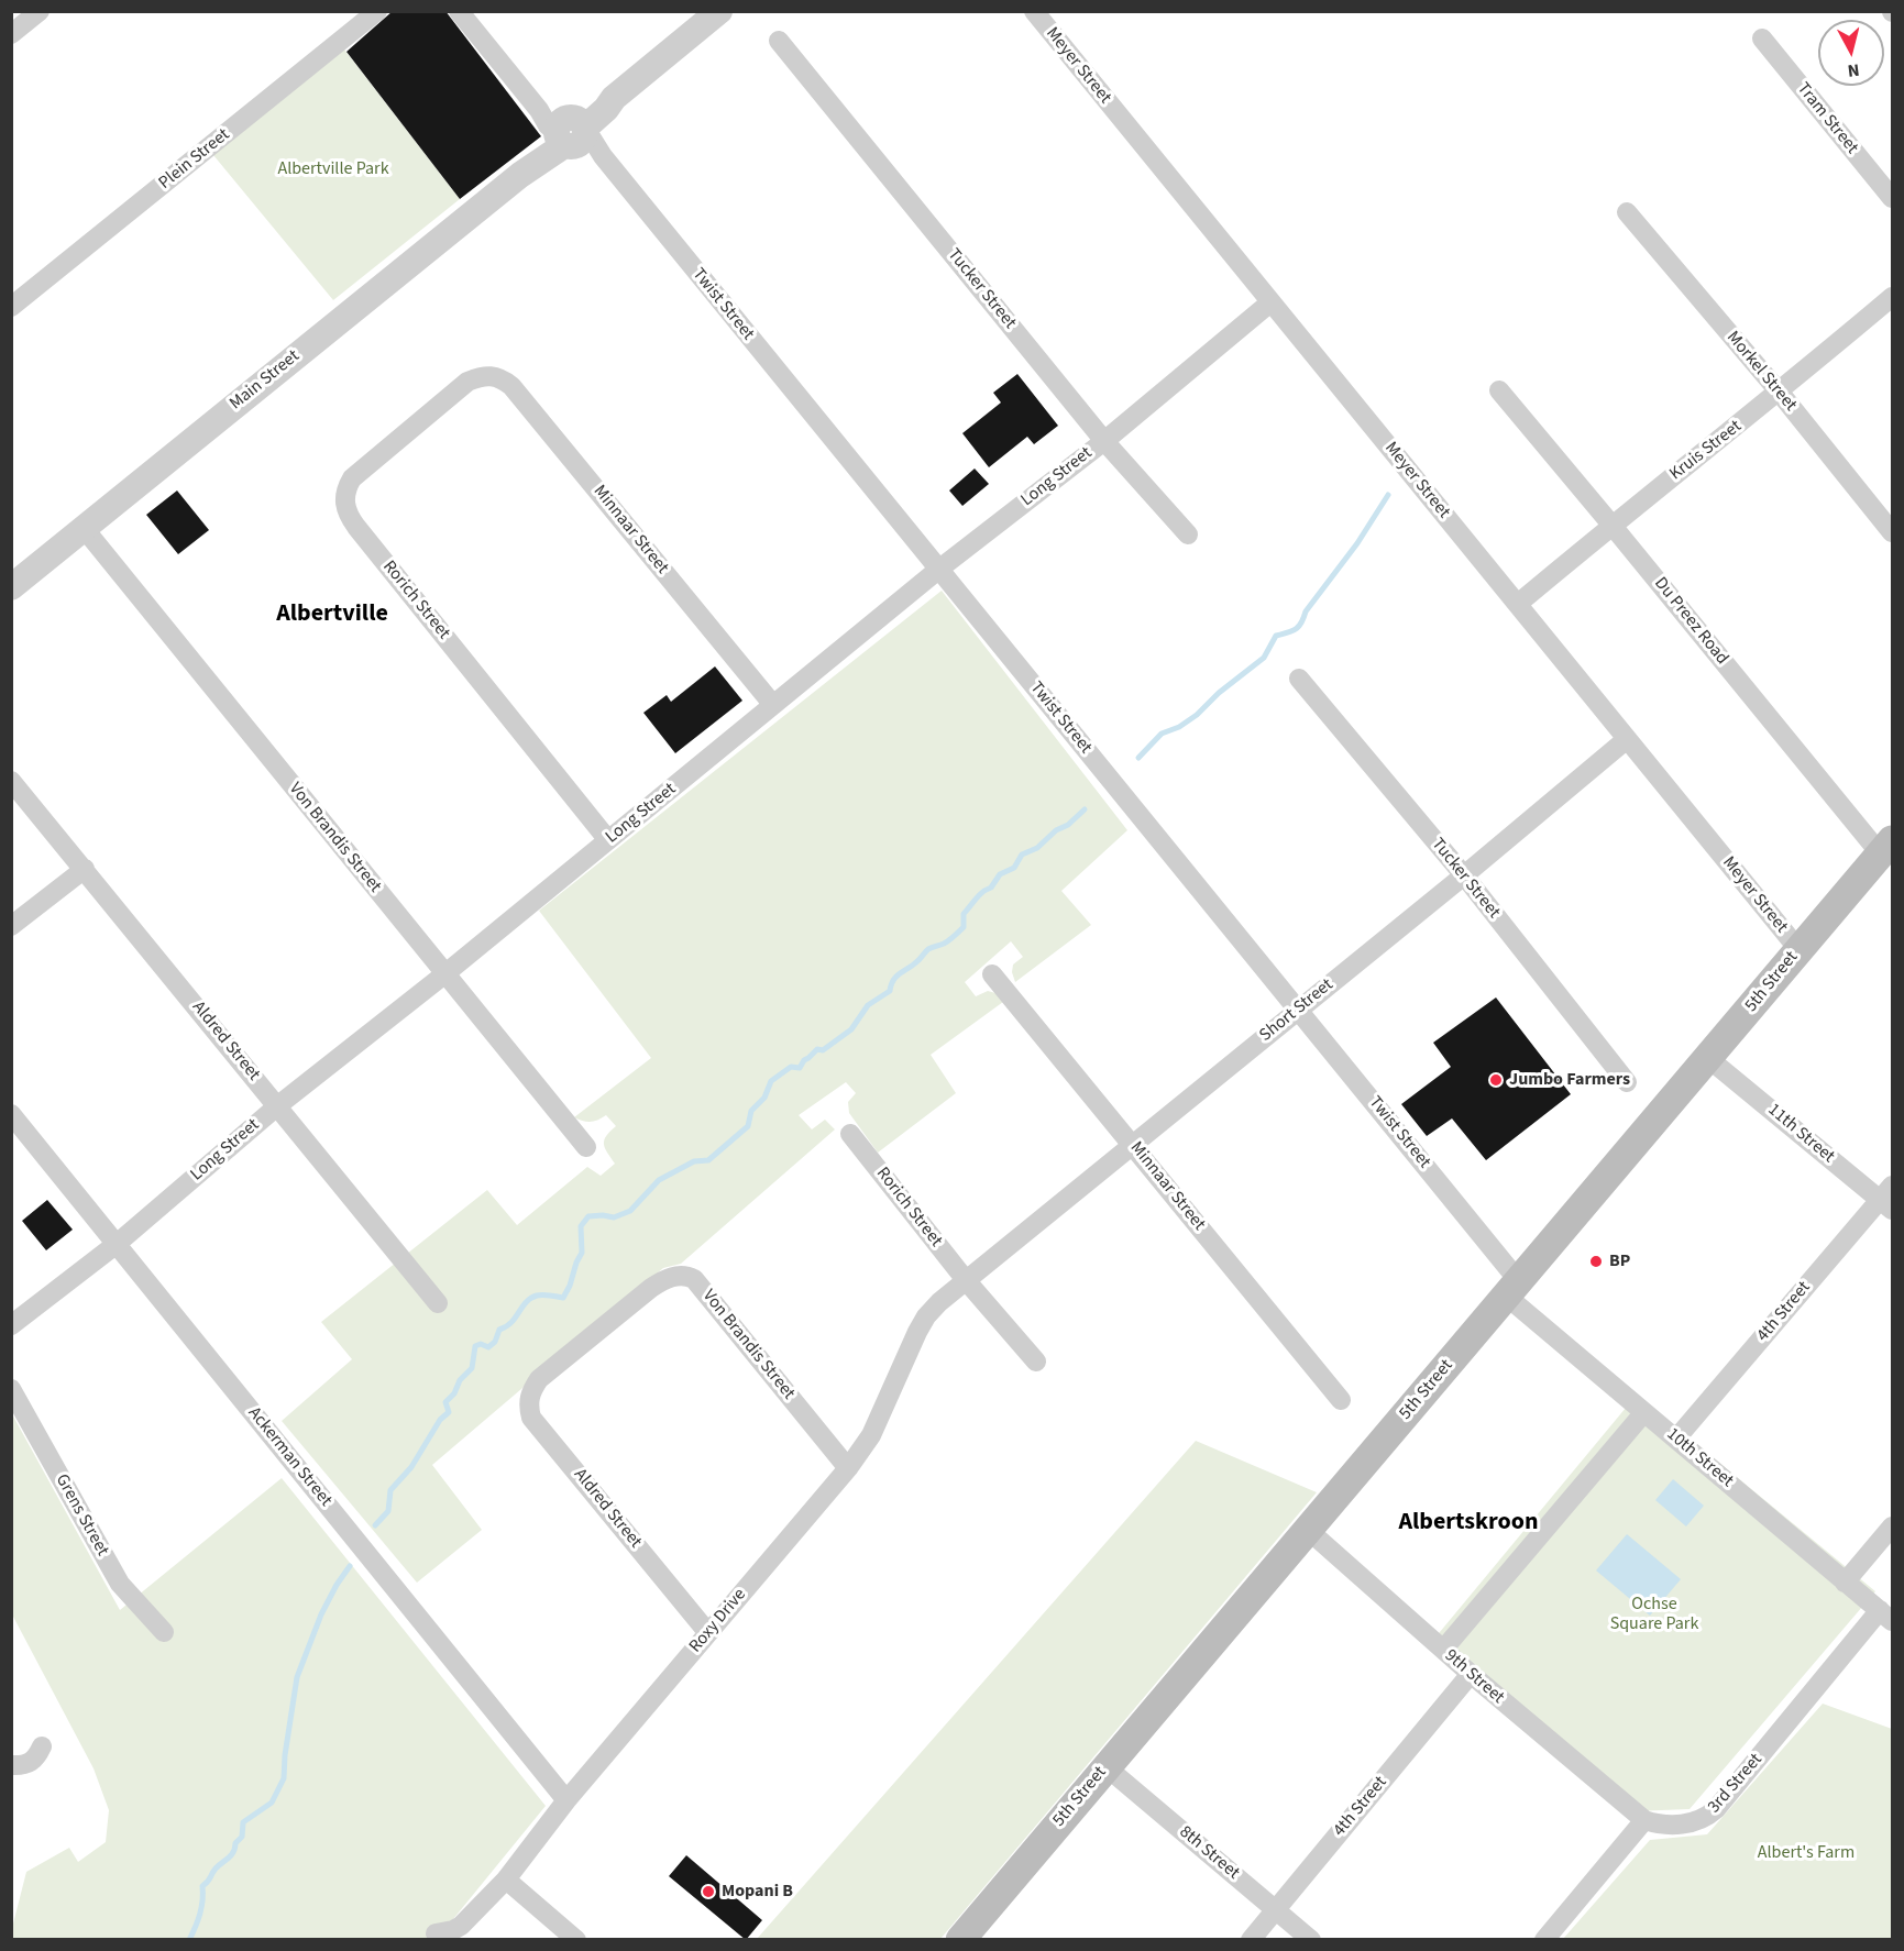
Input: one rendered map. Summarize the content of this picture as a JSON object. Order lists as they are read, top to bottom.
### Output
{
  "streets": {
    "main road": ["5th Street"],
    "street": [
      "Meyer Street",
      "Tram Street",
      "Plein Street",
      "Tucker Street",
      "Twist Street",
      "Morkel Street",
      "Main Street",
      "Kruis Street",
      "Long Street",
      "Minnaar Street",
      "Rorich Street",
      "Du Preez Road",
      "Von Brandis Street",
      "Short Street",
      "Aldred Street",
      "11th Street",
      "4th Street",
      "Ackerman Street",
      "10th Street",
      "Grens Street",
      "Roxy Drive",
      "9th Street",
      "3rd Street",
      "8th Street"
    ]
  },
  "crossings": [
    ["Meyer Street", "Kruis Street"],
    ["Meyer Street", "Long Street"],
    ["Meyer Street", "5th Street"],
    ["Meyer Street", "Short Street"],
    ["Tucker Street", "Long Street"],
    ["Tucker Street", "Short Street"],
    ["Twist Street", "Main Street"],
    ["Twist Street", "Long Street"],
    ["Twist Street", "5th Street"],
    ["Twist Street", "Short Street"],
    ["Twist Street", "10th Street"],
    ["Morkel Street", "Kruis Street"],
    ["Main Street", "Von Brandis Street"],
    ["Kruis Street", "Du Preez Road"],
    ["Long Street", "Minnaar Street"],
    ["Long Street", "Rorich Street"],
    ["Long Street", "Von Brandis Street"],
    ["Long Street", "Aldred Street"],
    ["Long Street", "Ackerman Street"],
    ["Minnaar Street", "Rorich Street"],
    ["Minnaar Street", "Short Street"],
    ["Rorich Street", "Short Street"],
    ["Rorich Street", "Roxy Drive"],
    ["Du Preez Road", "5th Street"],
    ["Von Brandis Street", "Aldred Street"],
    ["Von Brandis Street", "Roxy Drive"],
    ["5th Street", "11th Street"],
    ["5th Street", "10th Street"],
    ["5th Street", "9th Street"],
    ["5th Street", "8th Street"],
    ["Short Street", "Roxy Drive"],
    ["Aldred Street", "Roxy Drive"],
    ["11th Street", "4th Street"],
    ["4th Street", "10th Street"],
    ["4th Street", "9th Street"],
    ["4th Street", "8th Street"],
    ["Ackerman Street", "Roxy Drive"],
    ["10th Street", "3rd Street"],
    ["9th Street", "3rd Street"]
  ],
  "districts": ["Albertville", "Albertskroon"],
  "parks": ["Albertville Park", "Ochse Square Park", "Albert's Farm"],
  "places": ["Jumbo Farmers", "BP", "Mopani B"],
  "north": "bottom"
}
